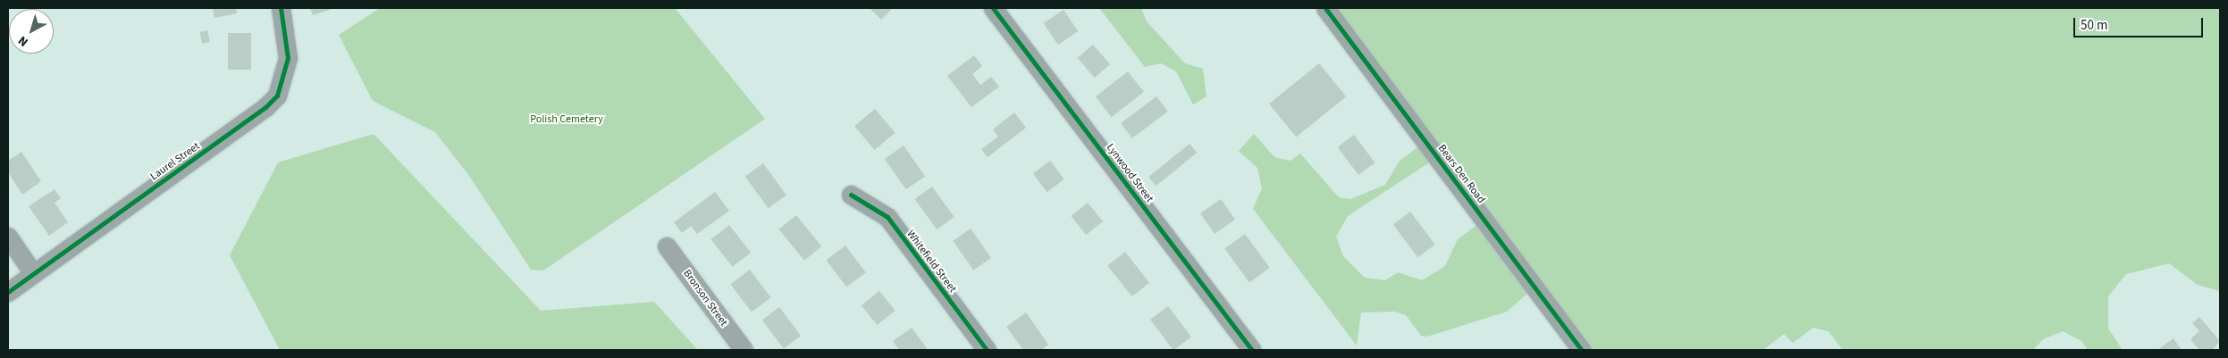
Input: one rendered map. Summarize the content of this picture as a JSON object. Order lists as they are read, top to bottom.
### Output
{
  "streets": {
    "street": [
      "Laurel Street",
      "Lynwood Street",
      "Bears Den Road",
      "Whitefield Street",
      "Bronson Street"
    ]
  },
  "parks": ["Polish Cemetery"],
  "scale_bar": "50 m",
  "north": "bottom left"
}
